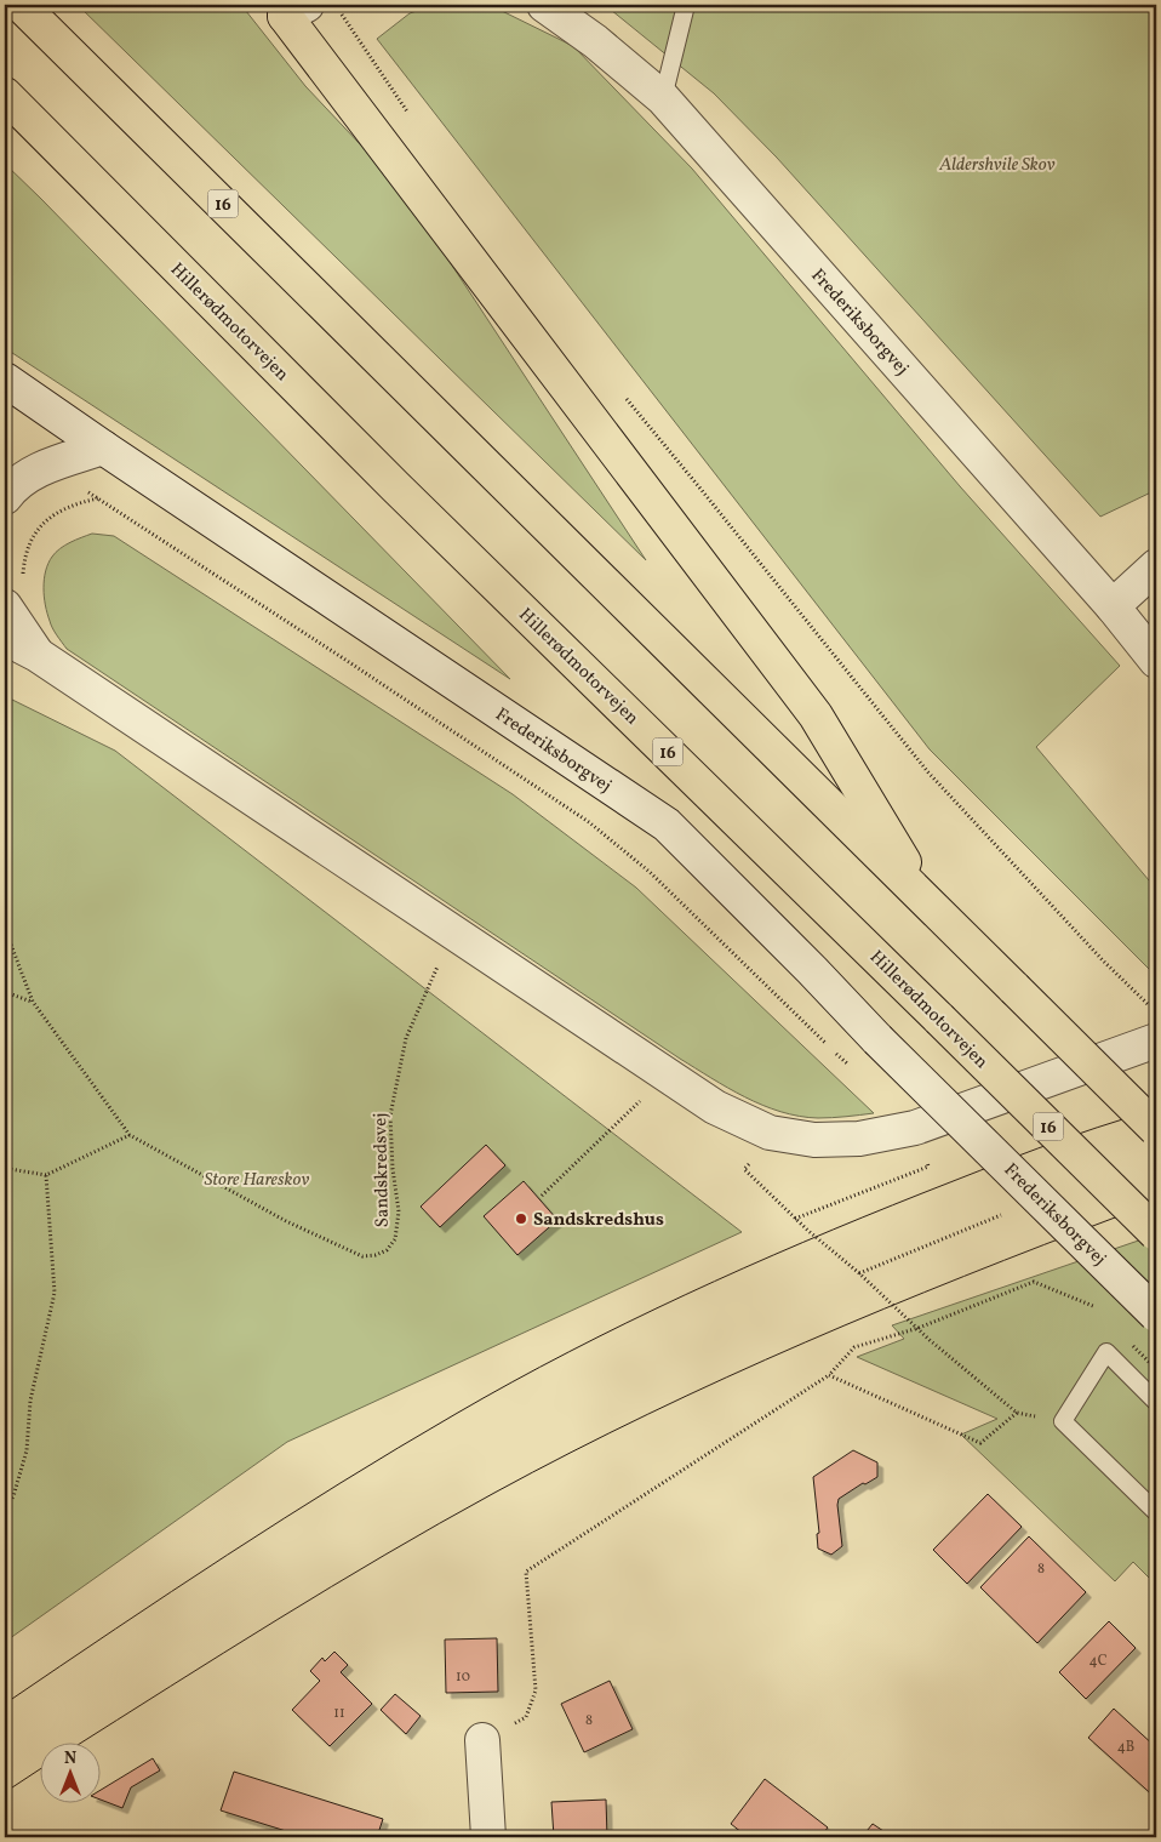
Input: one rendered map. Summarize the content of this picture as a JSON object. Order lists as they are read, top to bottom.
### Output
{
  "streets": {
    "highway": ["16", "Hillerødmotorvejen"],
    "street": ["Frederiksborgvej"],
    "path": ["Sandskredsvej"]
  },
  "parks": ["Aldershvile Skov", "Store Hareskov"],
  "places": ["Sandskredshus"],
  "house_numbers": [
    "8",
    "4C",
    "10",
    "11",
    "8",
    "4B"
  ],
  "north": "top"
}
